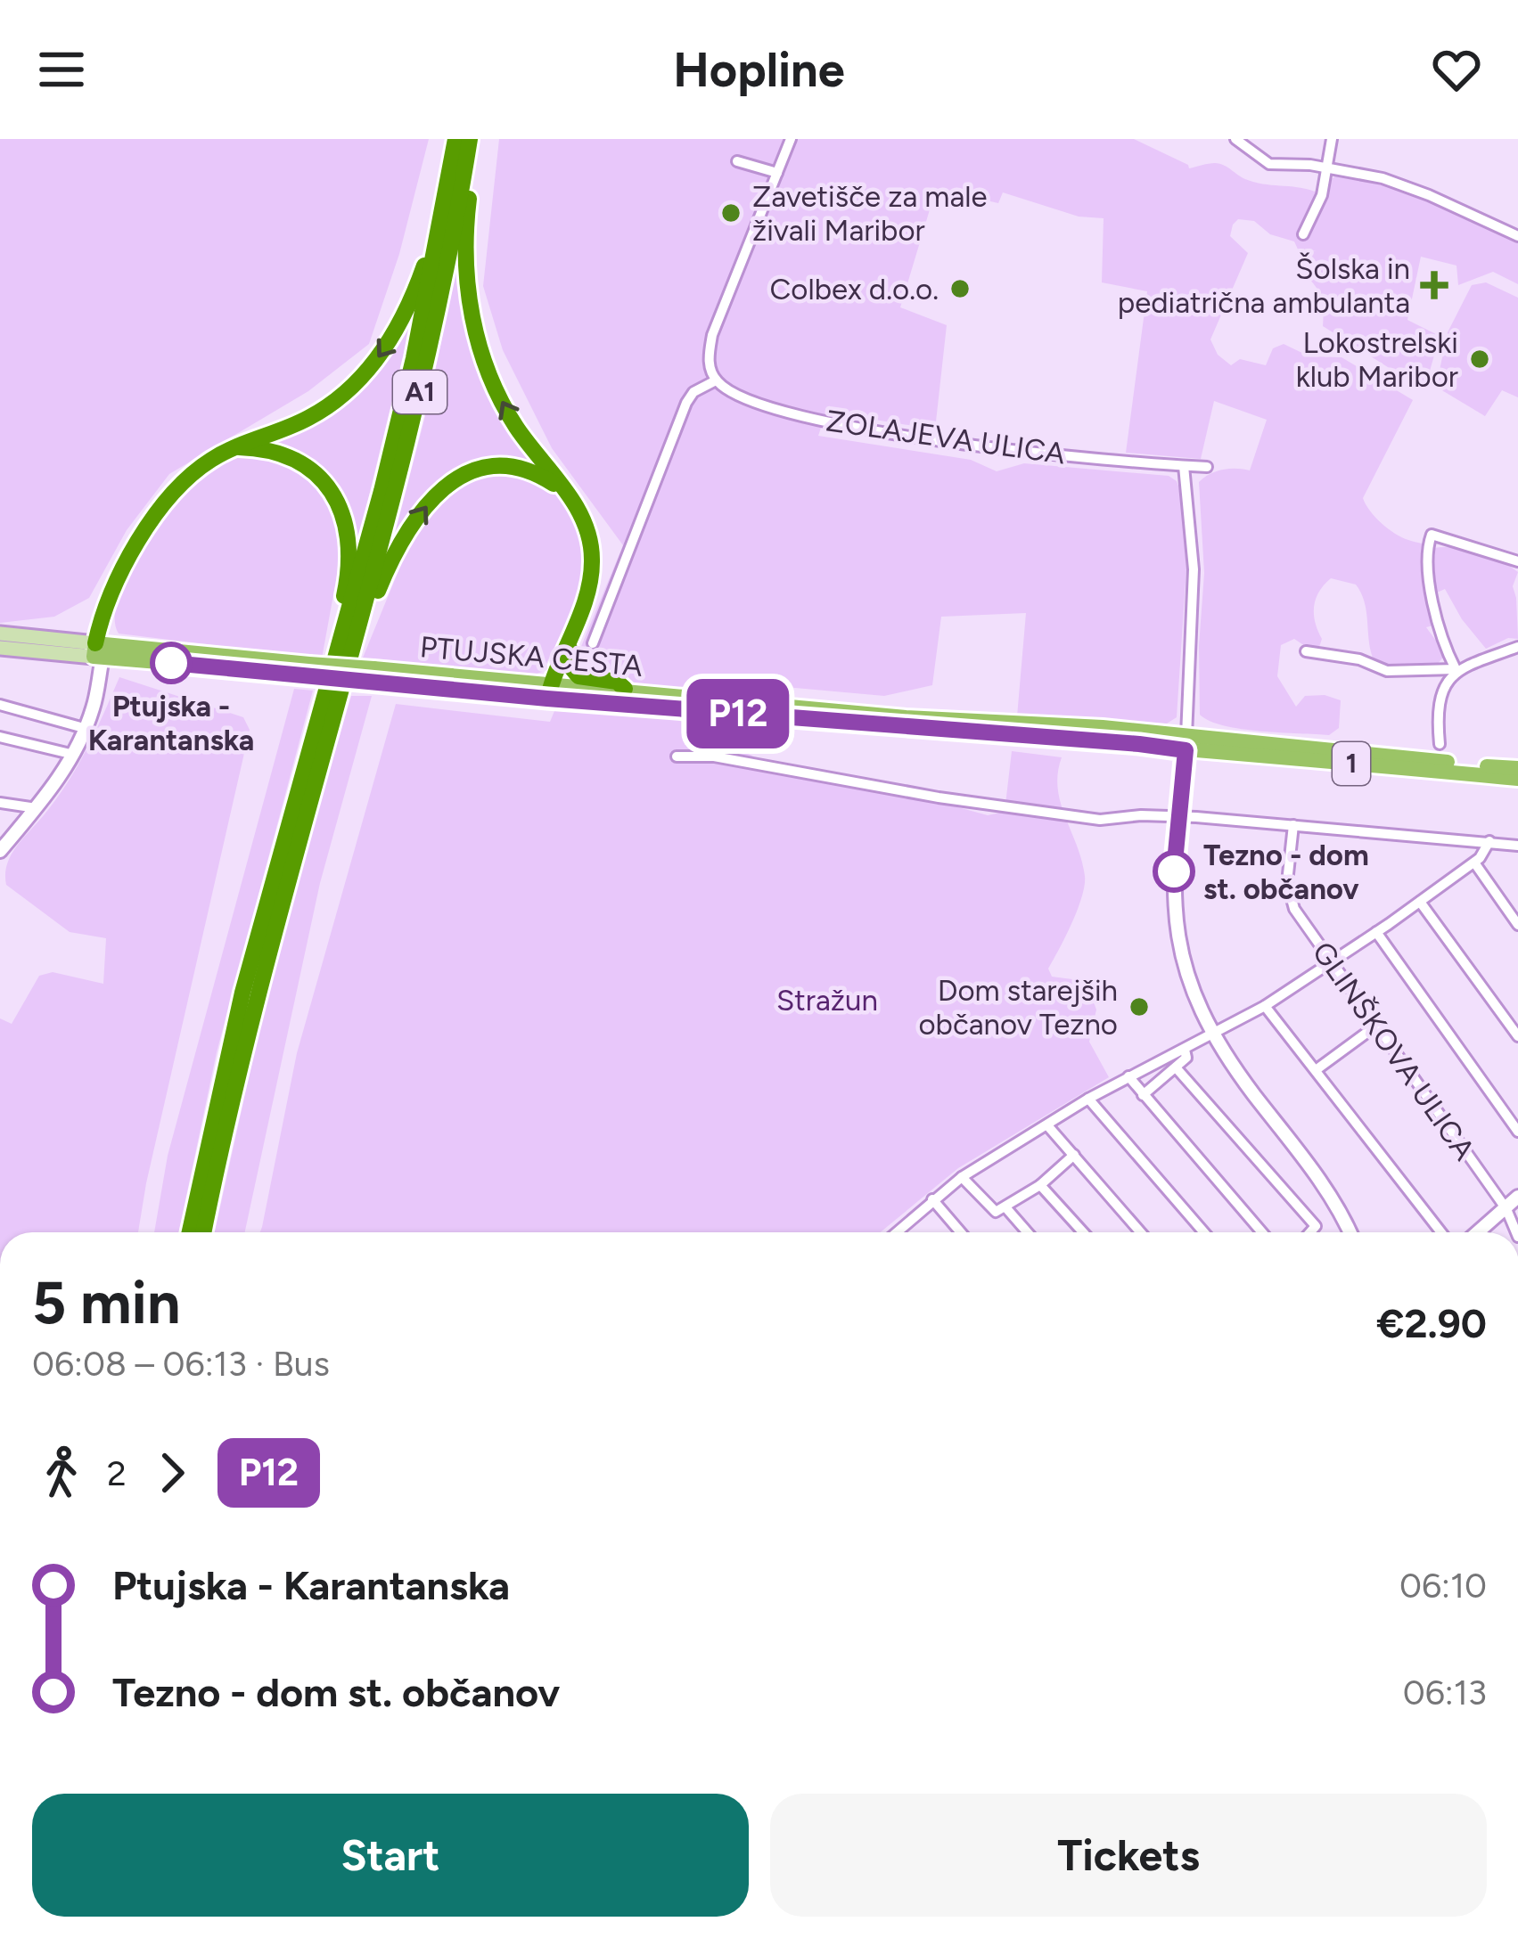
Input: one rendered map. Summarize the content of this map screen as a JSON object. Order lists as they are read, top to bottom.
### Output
{
  "streets": {
    "highway": ["A1"],
    "main road": ["PTUJSKA CESTA", "1"],
    "street": ["ZOLAJEVA ULICA", "GLINŠKOVA ULICA"]
  },
  "parks": ["Stražun"],
  "places": {
    "other": [
      "Zavetišče za male živali Maribor",
      "Colbex d.o.o.",
      "Lokostrelski klub Maribor",
      "Ptujska - Karantanska",
      "Tezno - dom st. občanov",
      "Dom starejših občanov Tezno"
    ],
    "health": ["Šolska in pediatrična ambulanta"]
  },
  "lines": ["bus line P12"],
  "page": {
    "header": "Hopline",
    "on_map": "P12",
    "heading": ["5 min", "06:08 – 06:13 · Bus", "€2.90"],
    "legs": ["2", "P12"],
    "list": [
      {
        "name": "Ptujska - Karantanska",
        "value": "06:10"
      },
      {
        "name": "Tezno - dom st. občanov",
        "value": "06:13"
      }
    ],
    "buttons": ["Start", "Tickets"]
  }
}
